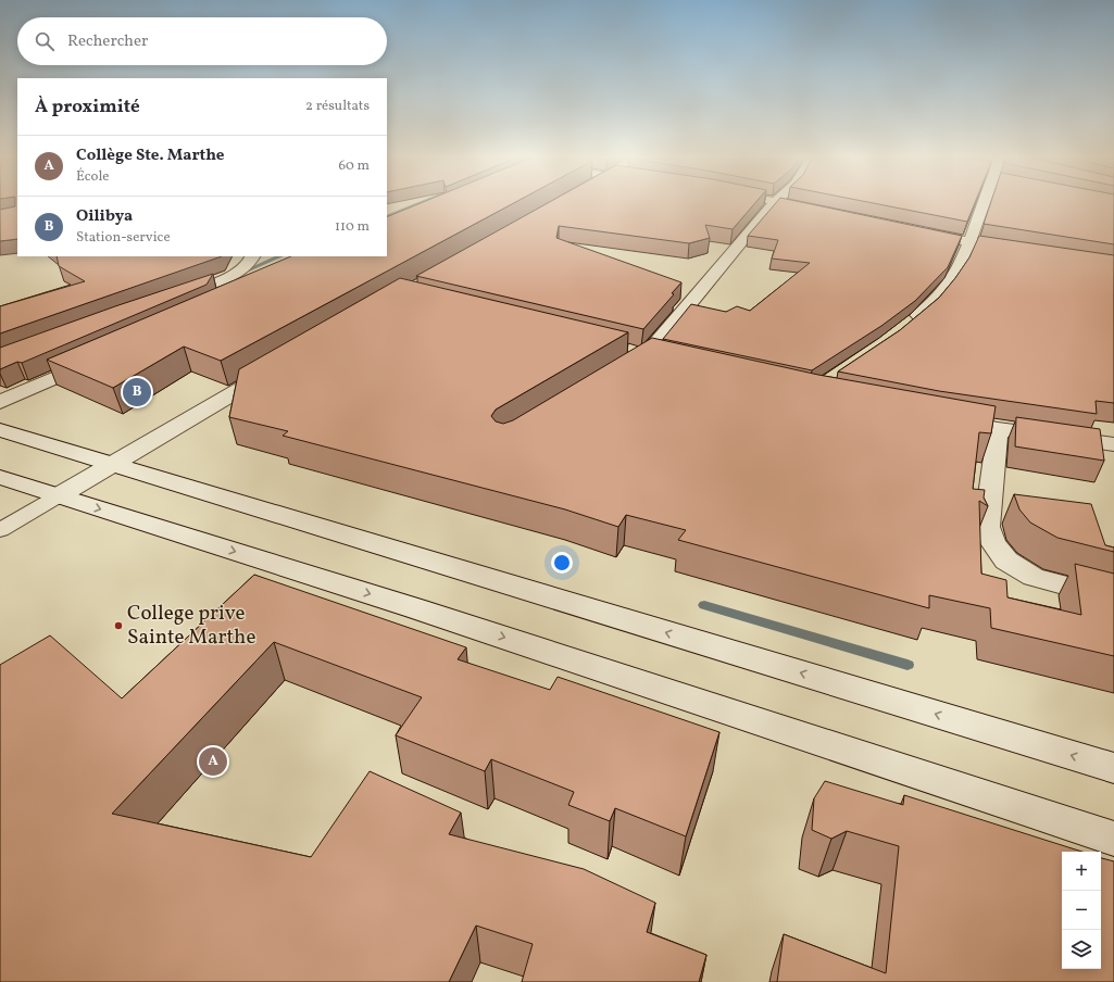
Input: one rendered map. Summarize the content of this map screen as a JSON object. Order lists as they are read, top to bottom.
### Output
{
  "places": ["College prive Sainte Marthe"],
  "page": {
    "search": "Rechercher",
    "heading": ["À proximité", "2 résultats"],
    "list": [
      {
        "mark": "A",
        "name": "Collège Ste. Marthe",
        "note": "École",
        "value": "60 m"
      },
      {
        "mark": "B",
        "name": "Oilibya",
        "note": "Station-service",
        "value": "110 m"
      }
    ],
    "pins": ["B", "A"],
    "map_buttons": ["+", "−"]
  }
}
